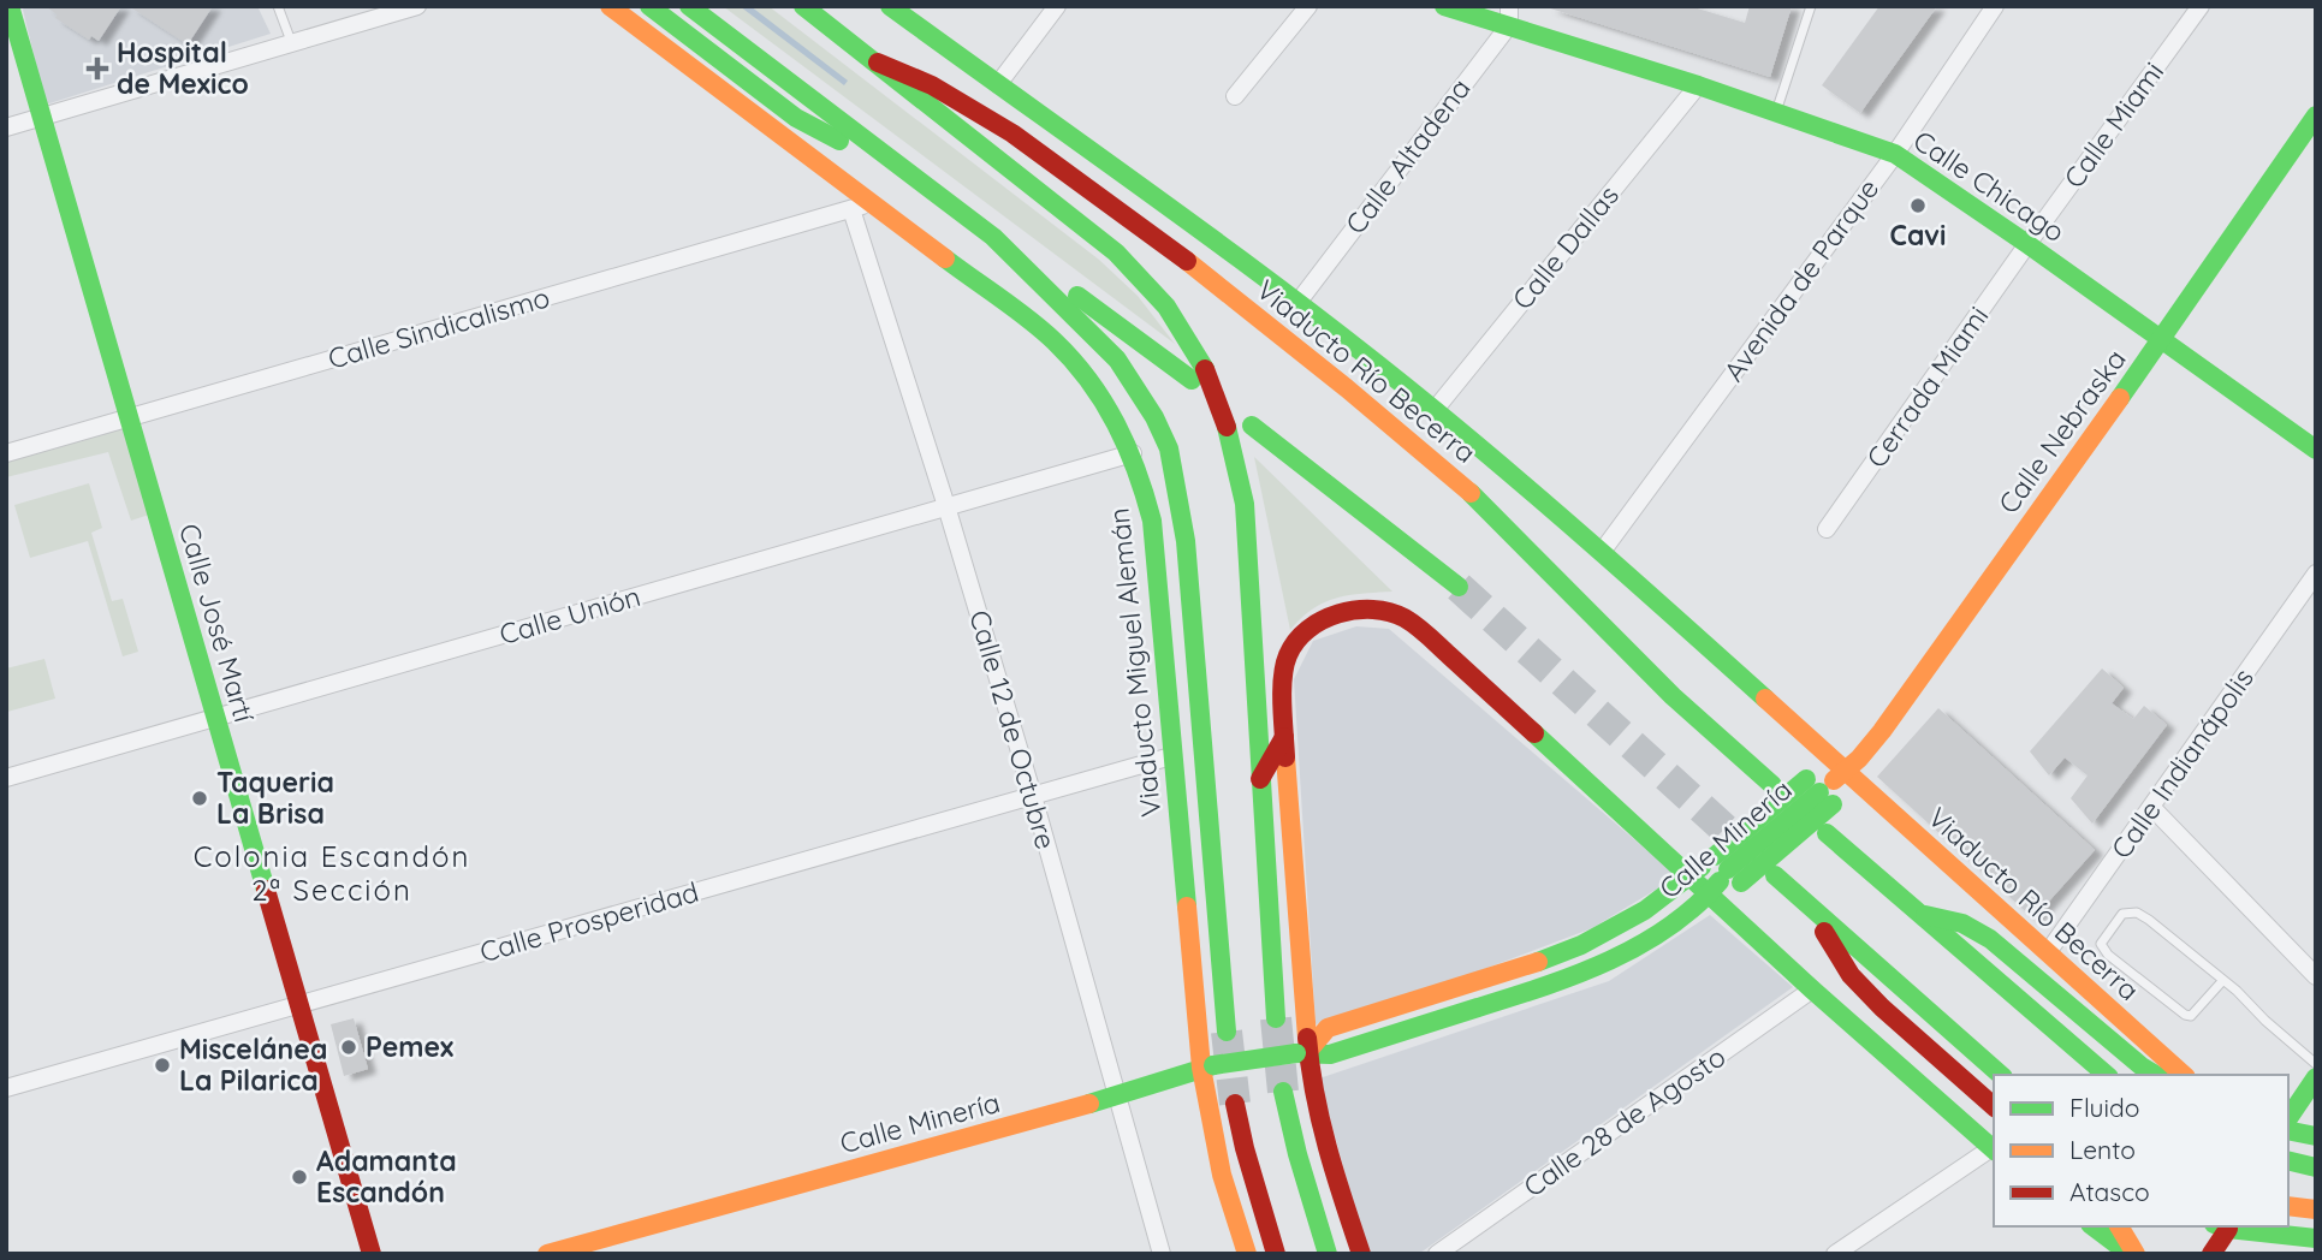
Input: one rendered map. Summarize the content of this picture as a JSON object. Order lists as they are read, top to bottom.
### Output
{
  "streets": {
    "main road": [
      "Calle Chicago",
      "Viaducto Río Becerra",
      "Calle Nebraska",
      "Calle José Martí",
      "Viaducto Miguel Alemán",
      "Calle Minería"
    ],
    "street": [
      "Calle Miami",
      "Calle Altadena",
      "Calle Dallas",
      "Avenida de Parque",
      "Calle Sindicalismo",
      "Cerrada Miami",
      "Calle Unión",
      "Calle 12 de Octubre",
      "Calle Indianápolis",
      "Calle Prosperidad",
      "Calle 28 de Agosto"
    ]
  },
  "crossings": [
    ["Calle Miami", "Calle Chicago"],
    ["Calle Miami", "Cerrada Miami"],
    ["Calle Altadena", "Calle Chicago"],
    ["Calle Chicago", "Calle Dallas"],
    ["Calle Chicago", "Avenida de Parque"],
    ["Calle Chicago", "Cerrada Miami"],
    ["Calle Chicago", "Calle Nebraska"],
    ["Calle Sindicalismo", "Calle José Martí"],
    ["Calle Sindicalismo", "Viaducto Miguel Alemán"],
    ["Calle Sindicalismo", "Calle 12 de Octubre"],
    ["Viaducto Río Becerra", "Calle Nebraska"],
    ["Viaducto Río Becerra", "Calle Indianápolis"],
    ["Viaducto Río Becerra", "Calle Minería"],
    ["Calle Nebraska", "Calle Minería"],
    ["Calle Unión", "Calle José Martí"],
    ["Calle Unión", "Viaducto Miguel Alemán"],
    ["Calle Unión", "Calle 12 de Octubre"],
    ["Calle José Martí", "Calle Prosperidad"],
    ["Viaducto Miguel Alemán", "Calle 12 de Octubre"],
    ["Viaducto Miguel Alemán", "Calle Minería"],
    ["Viaducto Miguel Alemán", "Calle Prosperidad"],
    ["Calle 12 de Octubre", "Calle Minería"],
    ["Calle 12 de Octubre", "Calle Prosperidad"]
  ],
  "districts": ["Colonia Escandón 2ª Sección"],
  "places": {
    "health": ["Hospital de Mexico"],
    "other": [
      "Cavi",
      "Taqueria La Brisa",
      "Pemex",
      "Miscelánea La Pilarica",
      "Adamanta Escandón"
    ]
  },
  "legend": ["Fluido", "Lento", "Atasco"]
}
